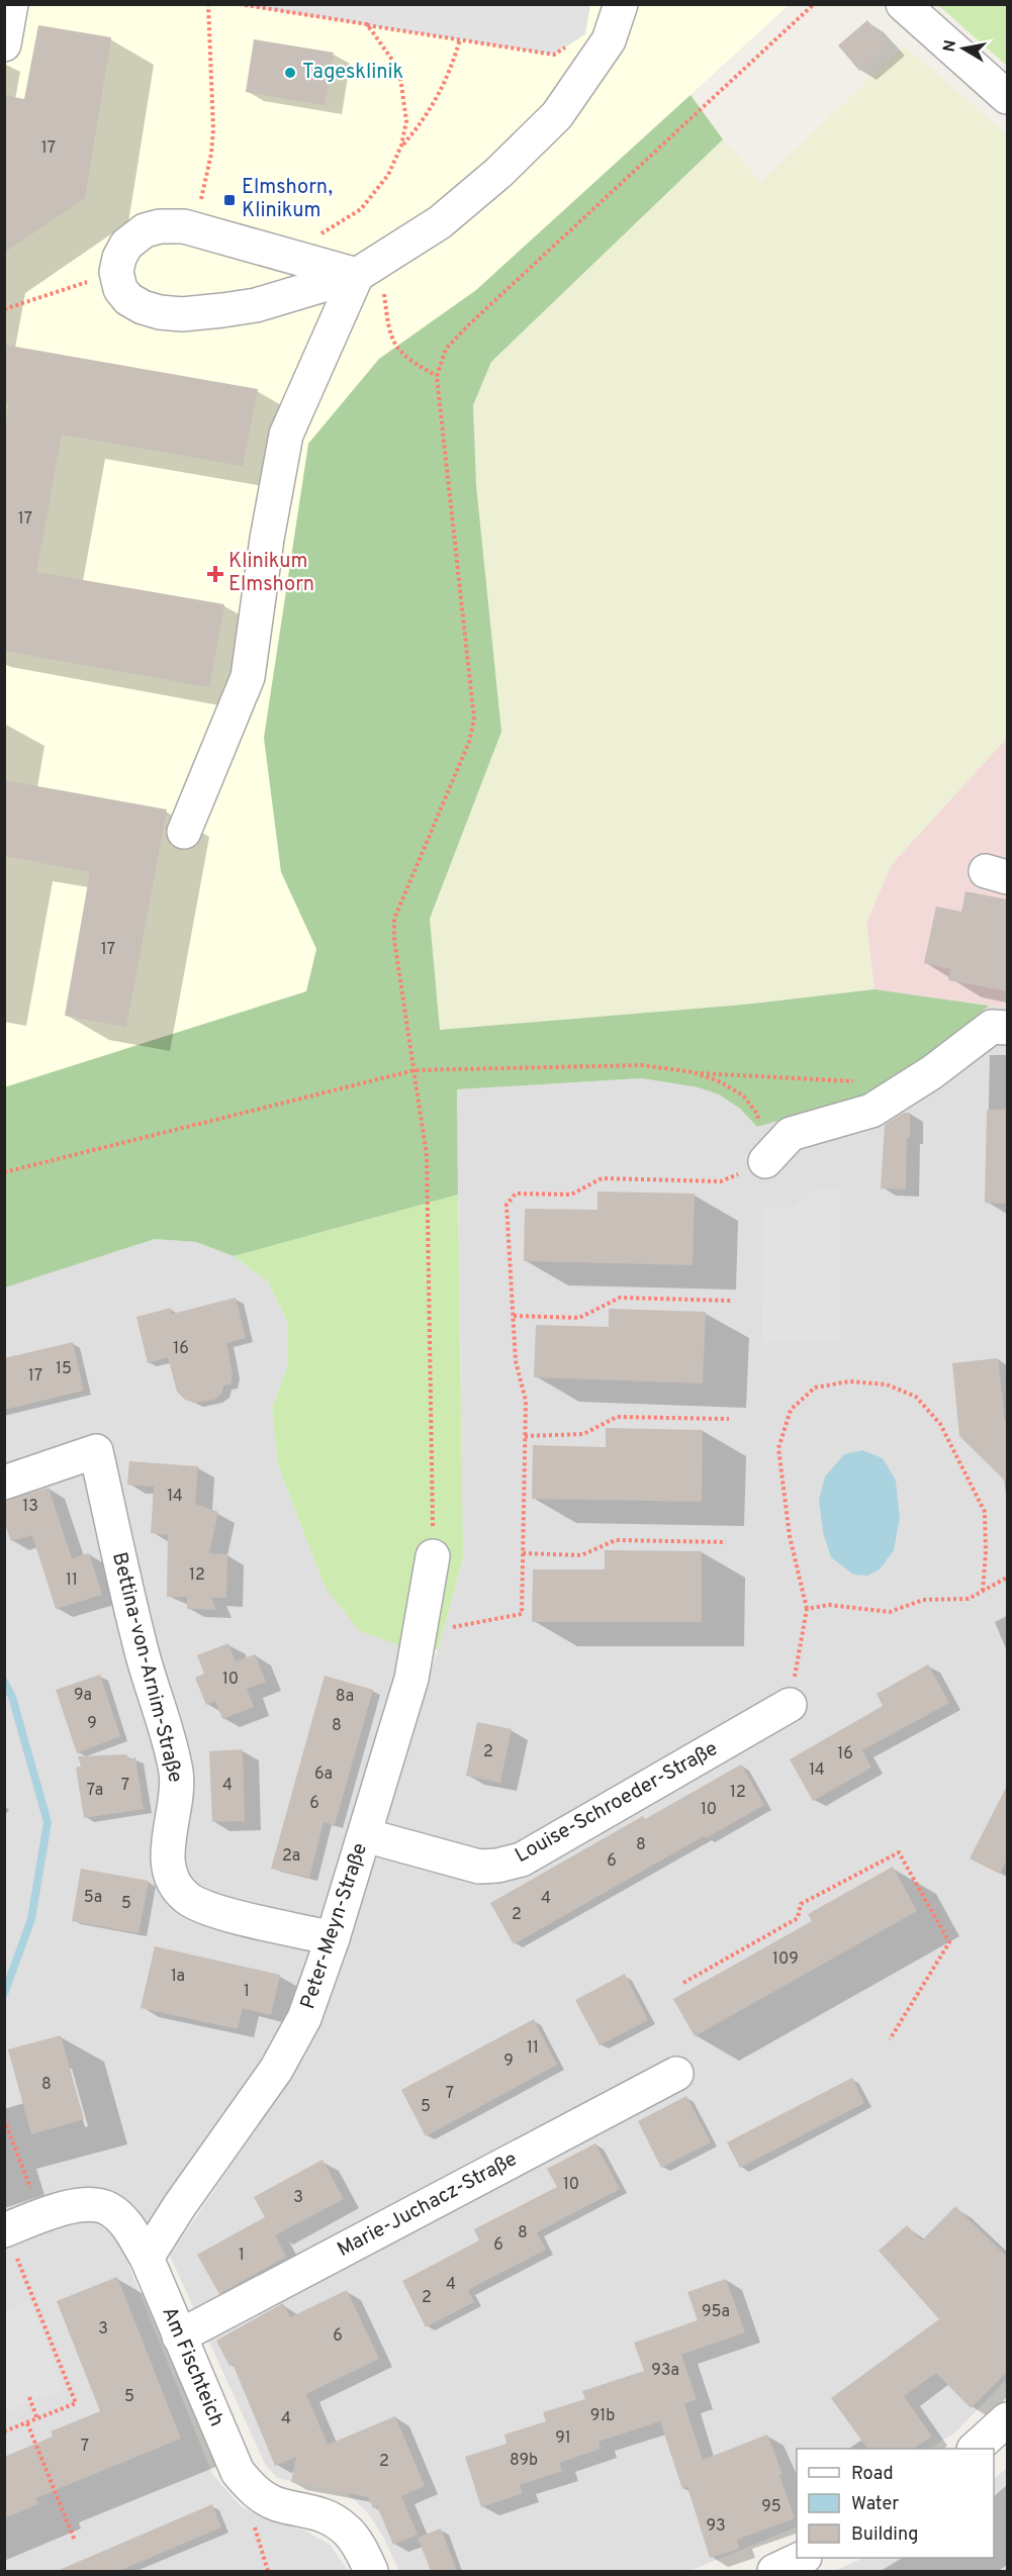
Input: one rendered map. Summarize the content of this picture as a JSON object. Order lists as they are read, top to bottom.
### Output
{
  "streets": {
    "street": [
      "Bettina-von-Arnim-Straße",
      "Louise-Schroeder-Straße",
      "Peter-Meyn-Straße",
      "Marie-Juchacz-Straße",
      "Am Fischteich"
    ]
  },
  "crossings": [
    ["Bettina-von-Arnim-Straße", "Peter-Meyn-Straße"],
    ["Louise-Schroeder-Straße", "Peter-Meyn-Straße"],
    ["Peter-Meyn-Straße", "Am Fischteich"],
    ["Marie-Juchacz-Straße", "Am Fischteich"]
  ],
  "places": {
    "other": ["Tagesklinik"],
    "transit": ["Elmshorn, Klinikum"],
    "health": ["Klinikum Elmshorn"]
  },
  "house_numbers": [
    "17",
    "17",
    "17",
    "16",
    "15",
    "17",
    "14",
    "13",
    "12",
    "11",
    "10",
    "9a",
    "8a",
    "9",
    "8",
    "2",
    "16",
    "14",
    "6a",
    "7",
    "4",
    "7a",
    "12",
    "6",
    "10",
    "8",
    "2a",
    "6",
    "5a",
    "4",
    "5",
    "2",
    "109",
    "1a",
    "1",
    "11",
    "9",
    "8",
    "7",
    "5",
    "10",
    "3",
    "8",
    "6",
    "1",
    "4",
    "2",
    "95a",
    "3",
    "6",
    "93a",
    "5",
    "91b",
    "4",
    "91",
    "7",
    "89b",
    "2",
    "95",
    "93"
  ],
  "legend": ["Road", "Water", "Building"],
  "north": "left"
}
